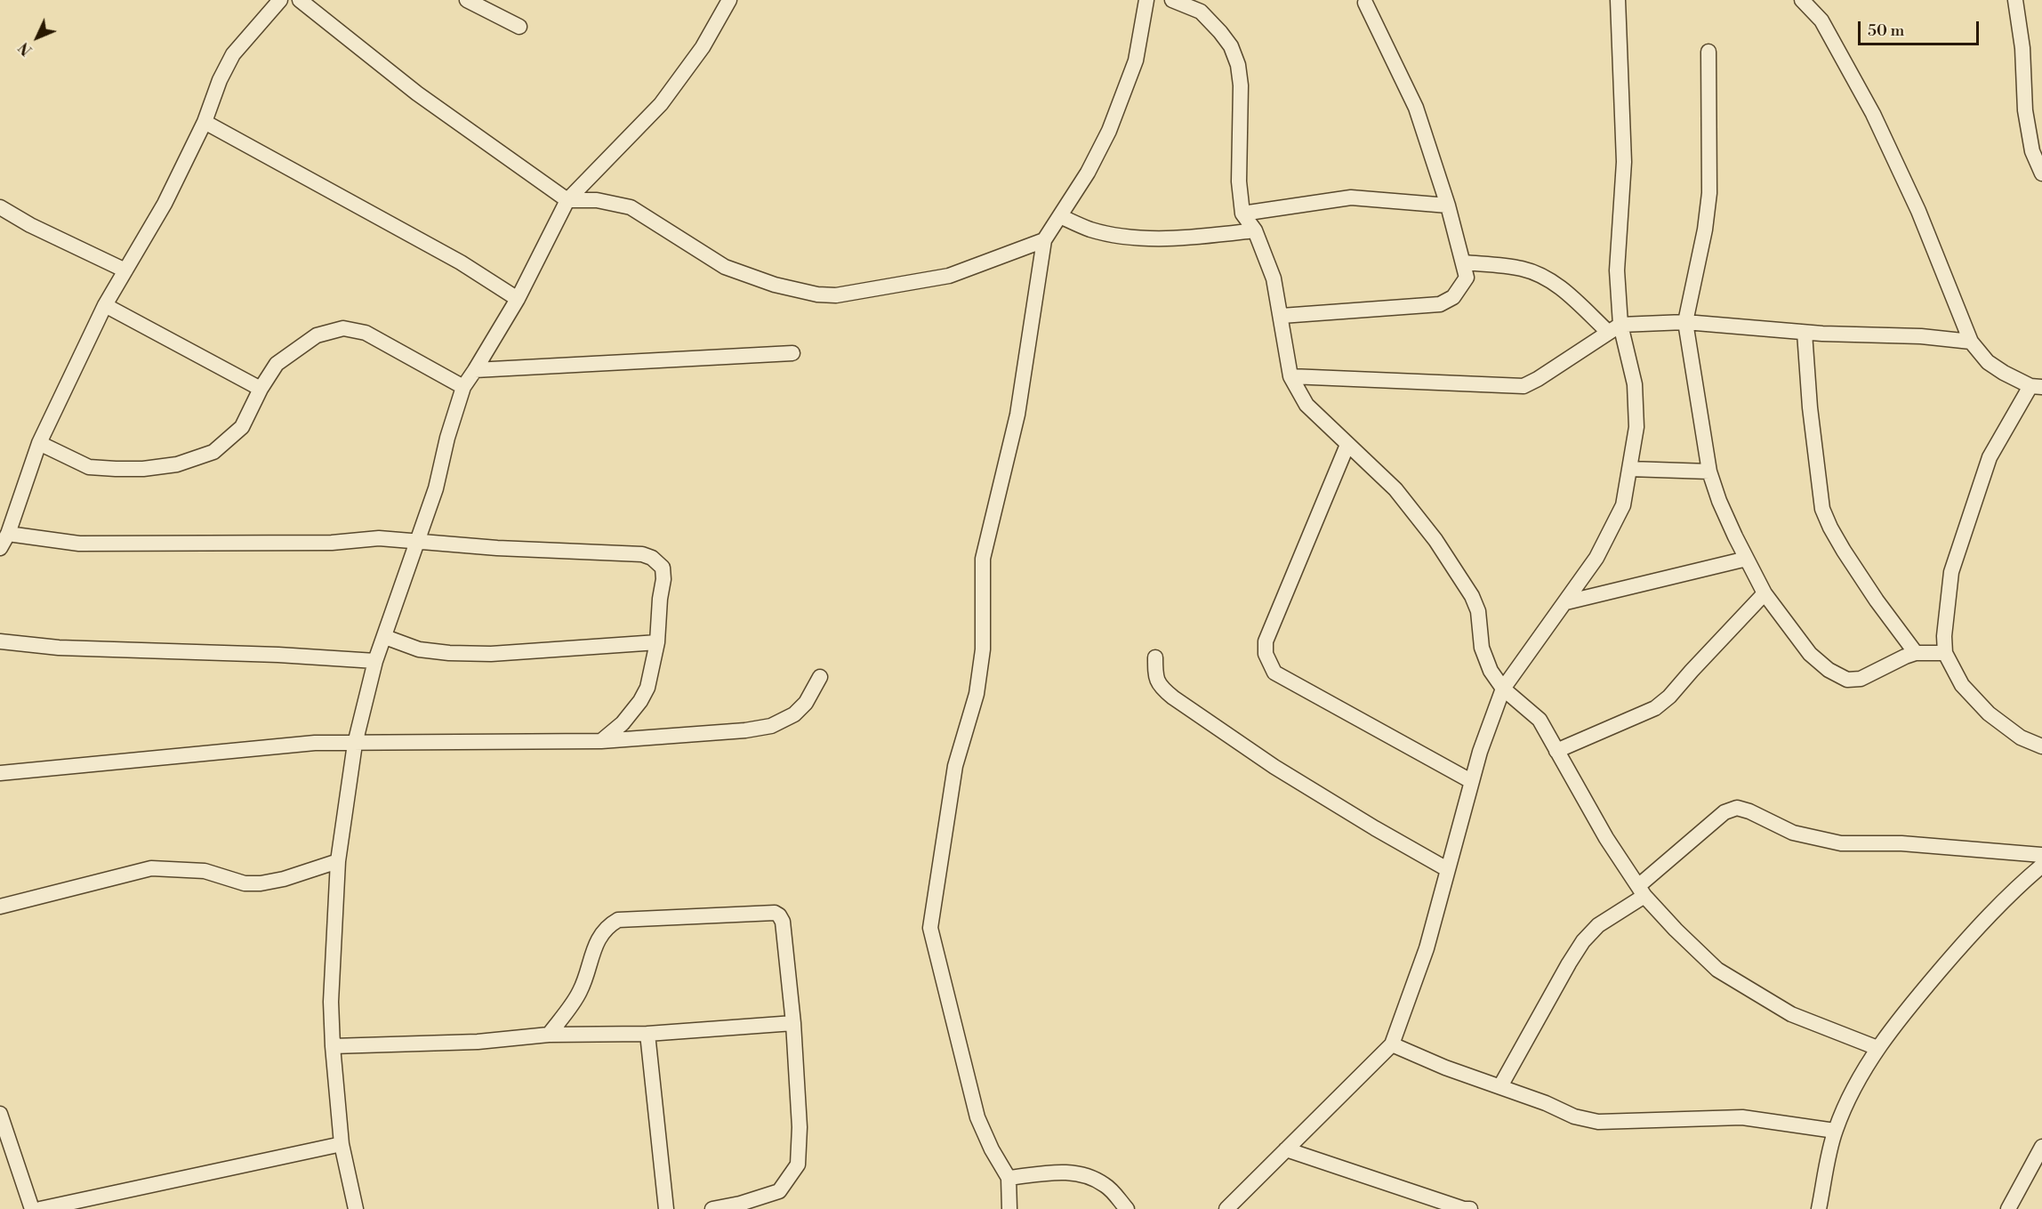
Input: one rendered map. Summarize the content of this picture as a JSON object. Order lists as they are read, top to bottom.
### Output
{
  "scale_bar": "50 m",
  "north": "bottom left"
}
